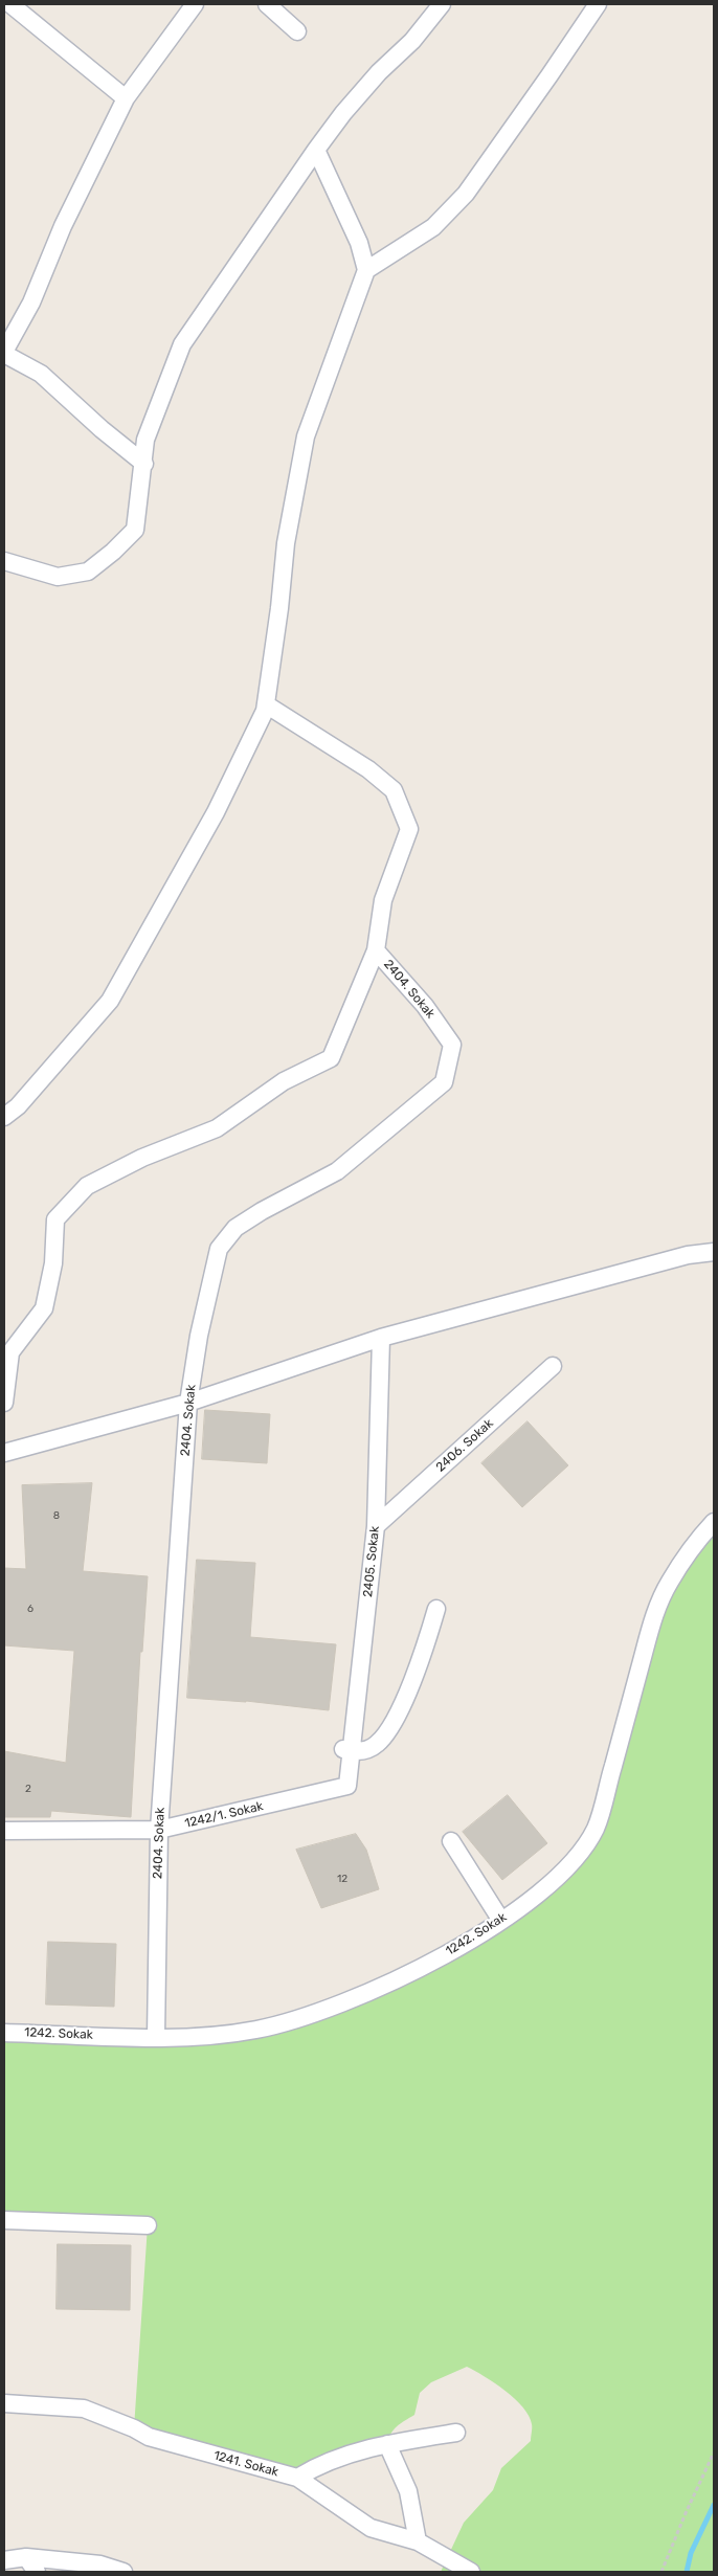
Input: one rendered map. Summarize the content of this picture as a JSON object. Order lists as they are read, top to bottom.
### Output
{
  "streets": {
    "street": [
      "2404. Sokak",
      "2406. Sokak",
      "2405. Sokak",
      "1242/1. Sokak",
      "1242. Sokak",
      "1241. Sokak"
    ]
  },
  "crossings": [
    ["2404. Sokak", "1242/1. Sokak"],
    ["2404. Sokak", "1242. Sokak"],
    ["2406. Sokak", "2405. Sokak"],
    ["2405. Sokak", "1242/1. Sokak"]
  ],
  "house_numbers": [
    "8",
    "6",
    "2",
    "12"
  ]
}
